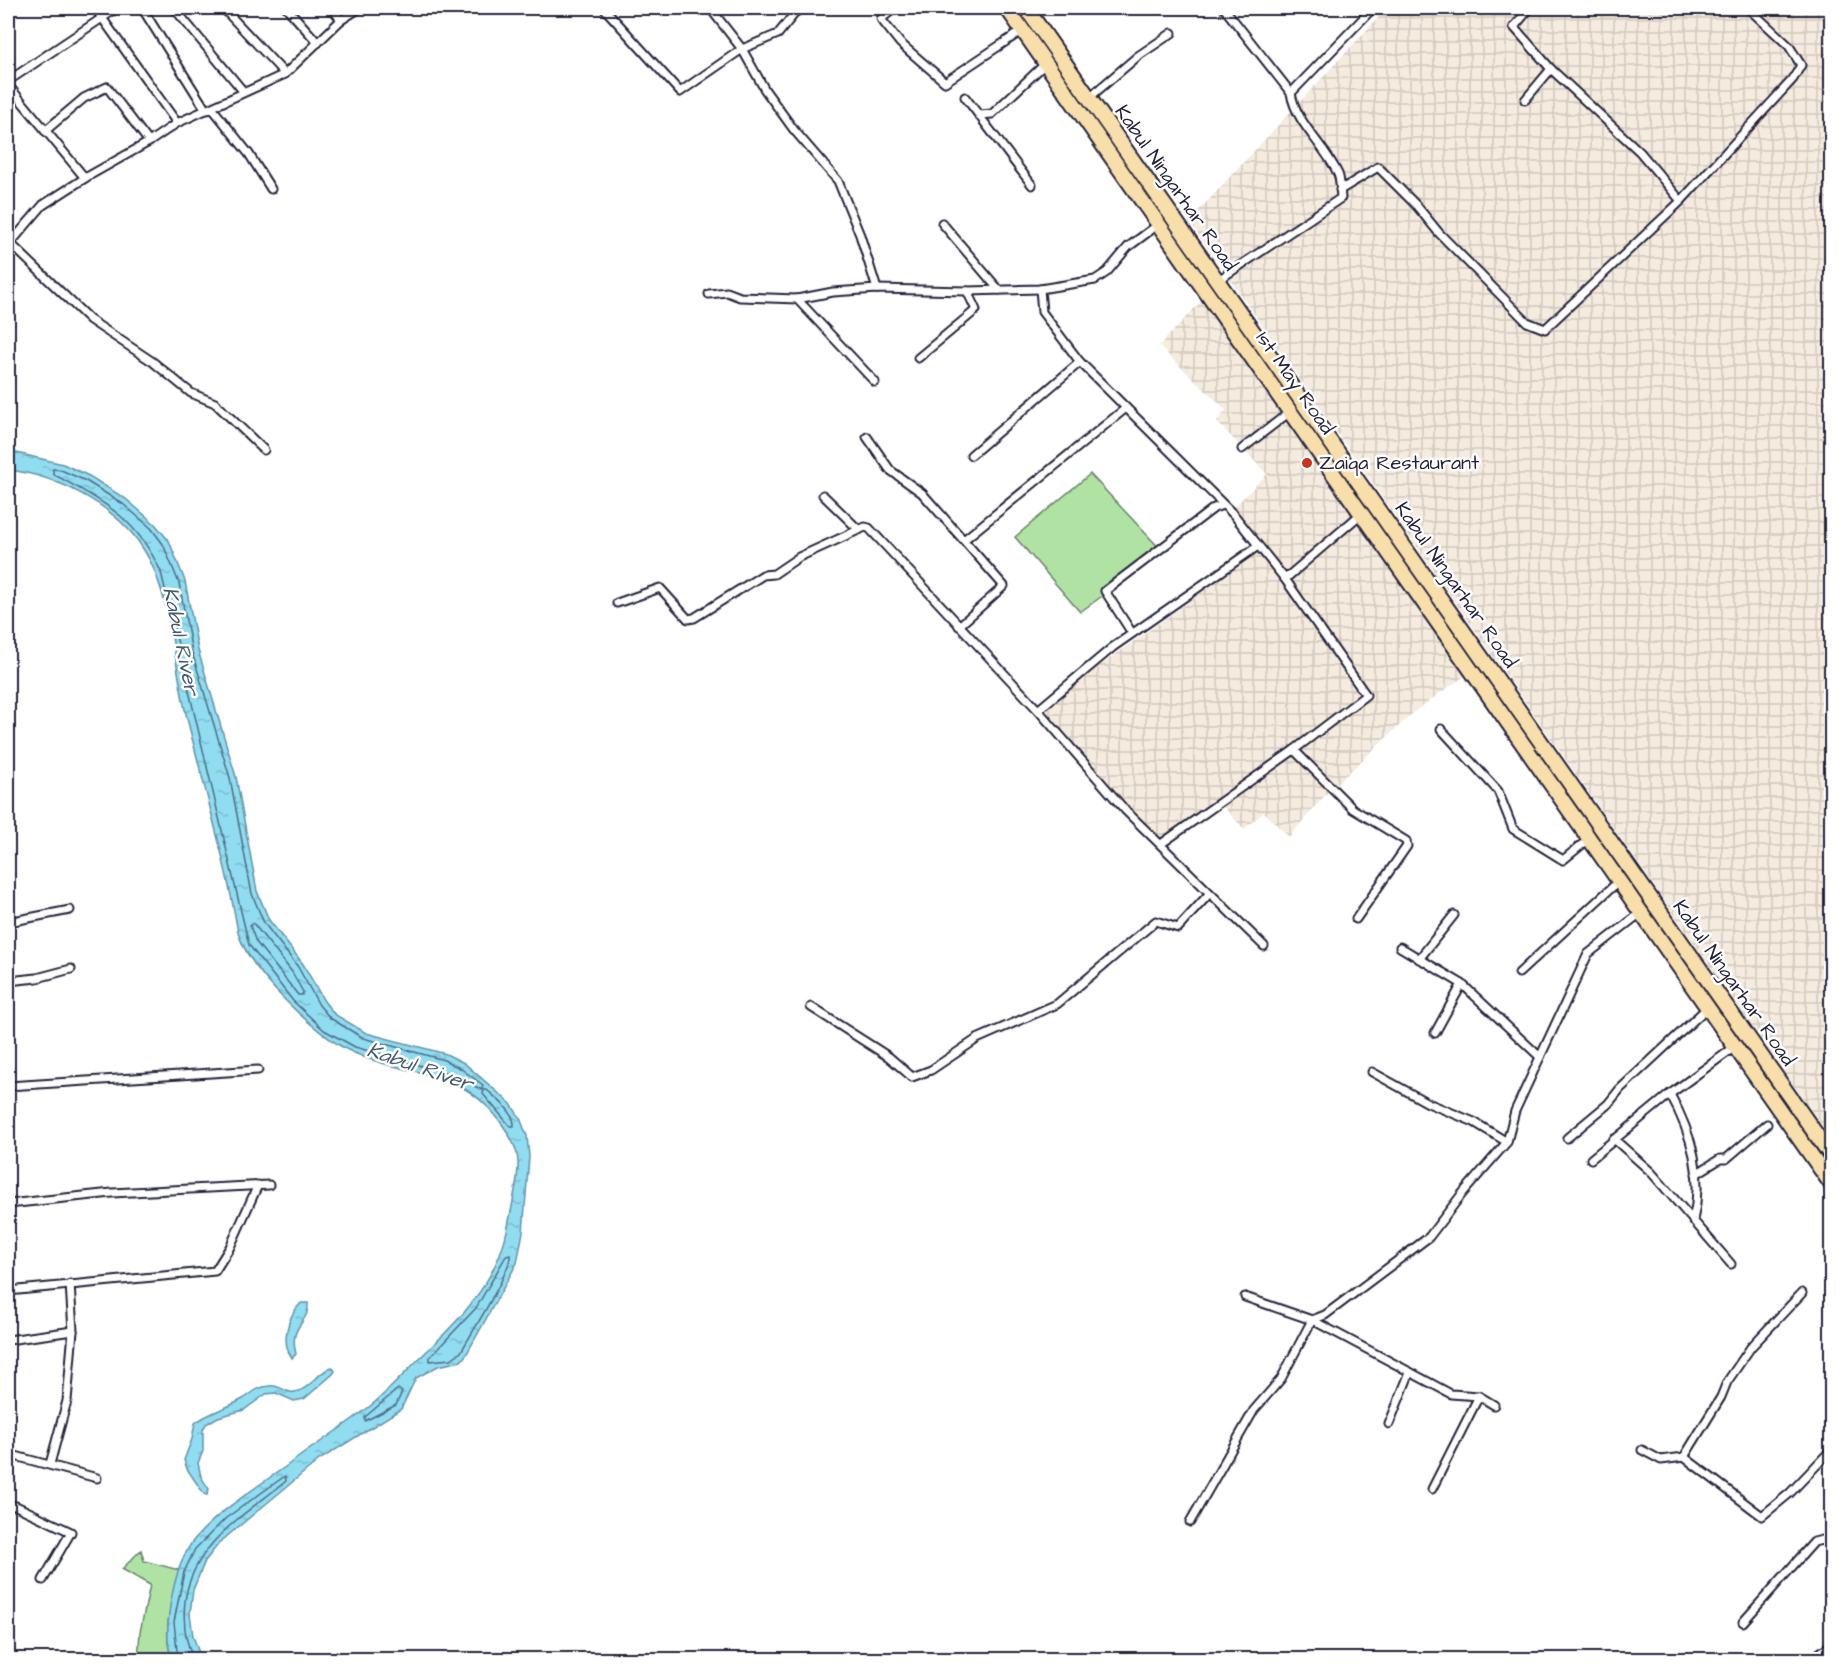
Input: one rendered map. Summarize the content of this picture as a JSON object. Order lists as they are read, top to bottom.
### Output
{
  "streets": {
    "highway": ["Kabul Ningarhar Road", "1st May Road"]
  },
  "crossings": [
    ["Kabul Ningarhar Road", "1st May Road"]
  ],
  "water": ["Kabul River"],
  "places": ["Zaiqa Restaurant"]
}
